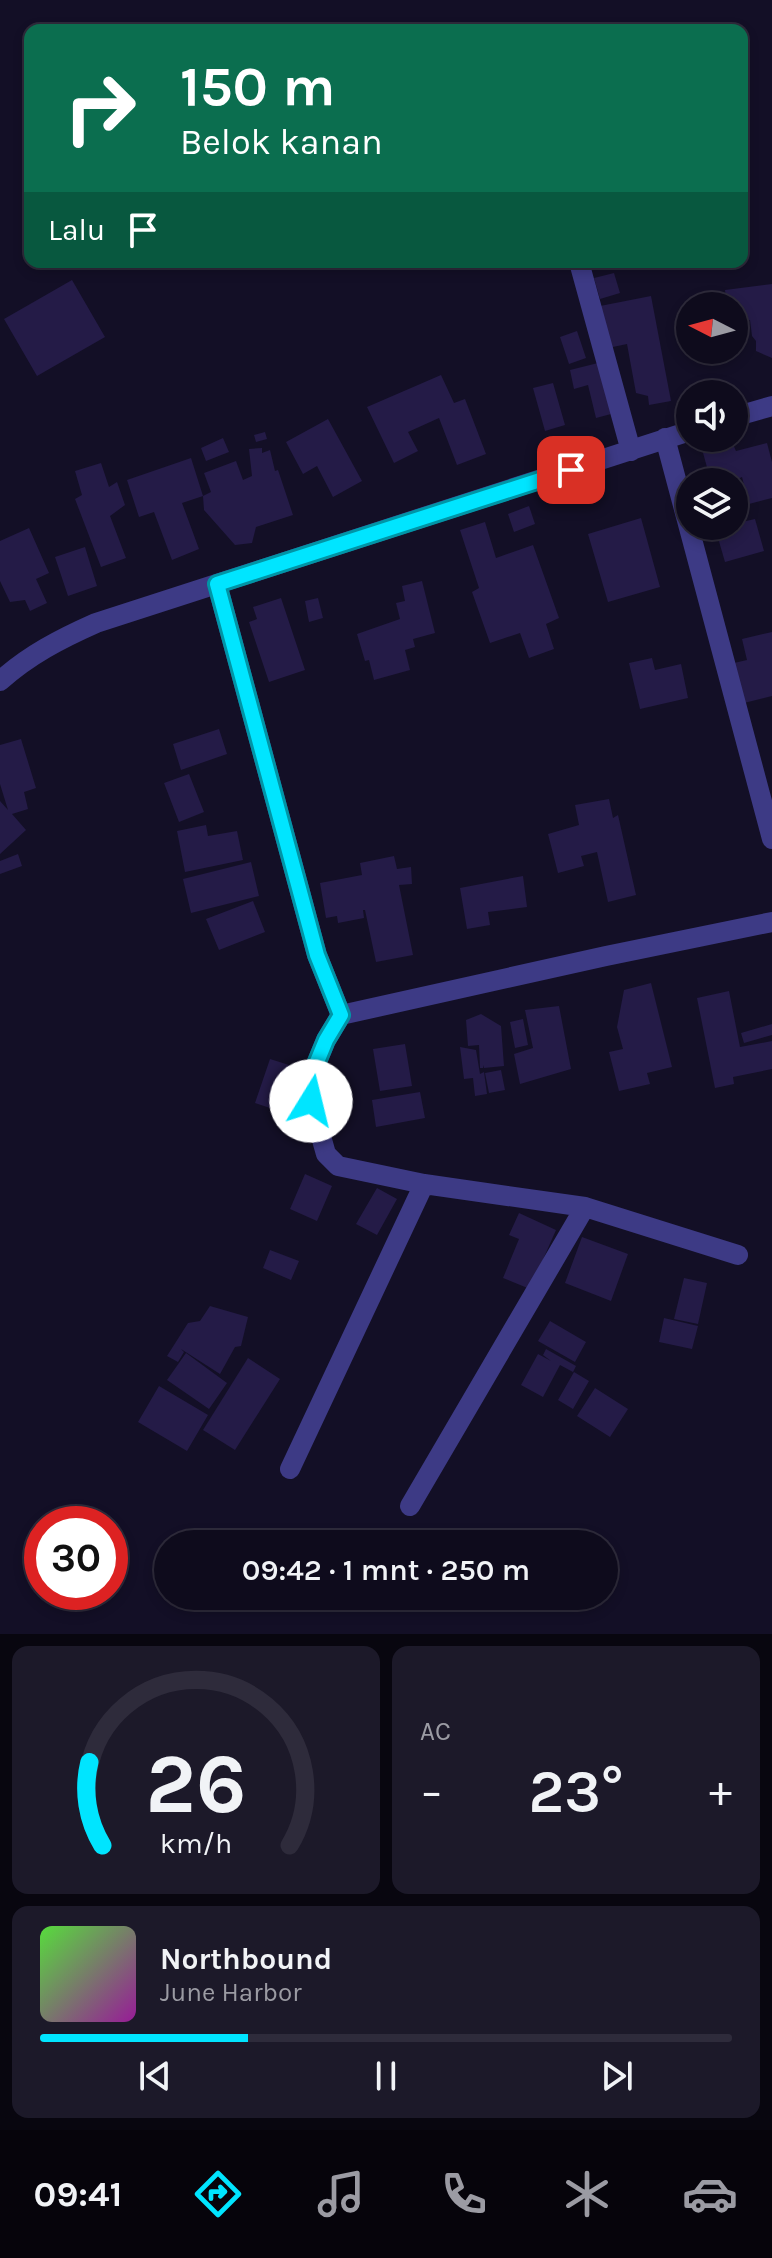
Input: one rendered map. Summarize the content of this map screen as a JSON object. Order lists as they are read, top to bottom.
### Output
{
  "north": "left",
  "page": {
    "turn": ["150 m", "Belok kanan"],
    "then": "Lalu",
    "limit": "30",
    "trip": "09:42 · 1 mnt · 250 m",
    "tile": "AC",
    "heat": ["−", "23°", "+"],
    "song": ["Northbound", "June Harbor"],
    "tabs": "09:41",
    "gauge": ["26", "km/h"]
  }
}
